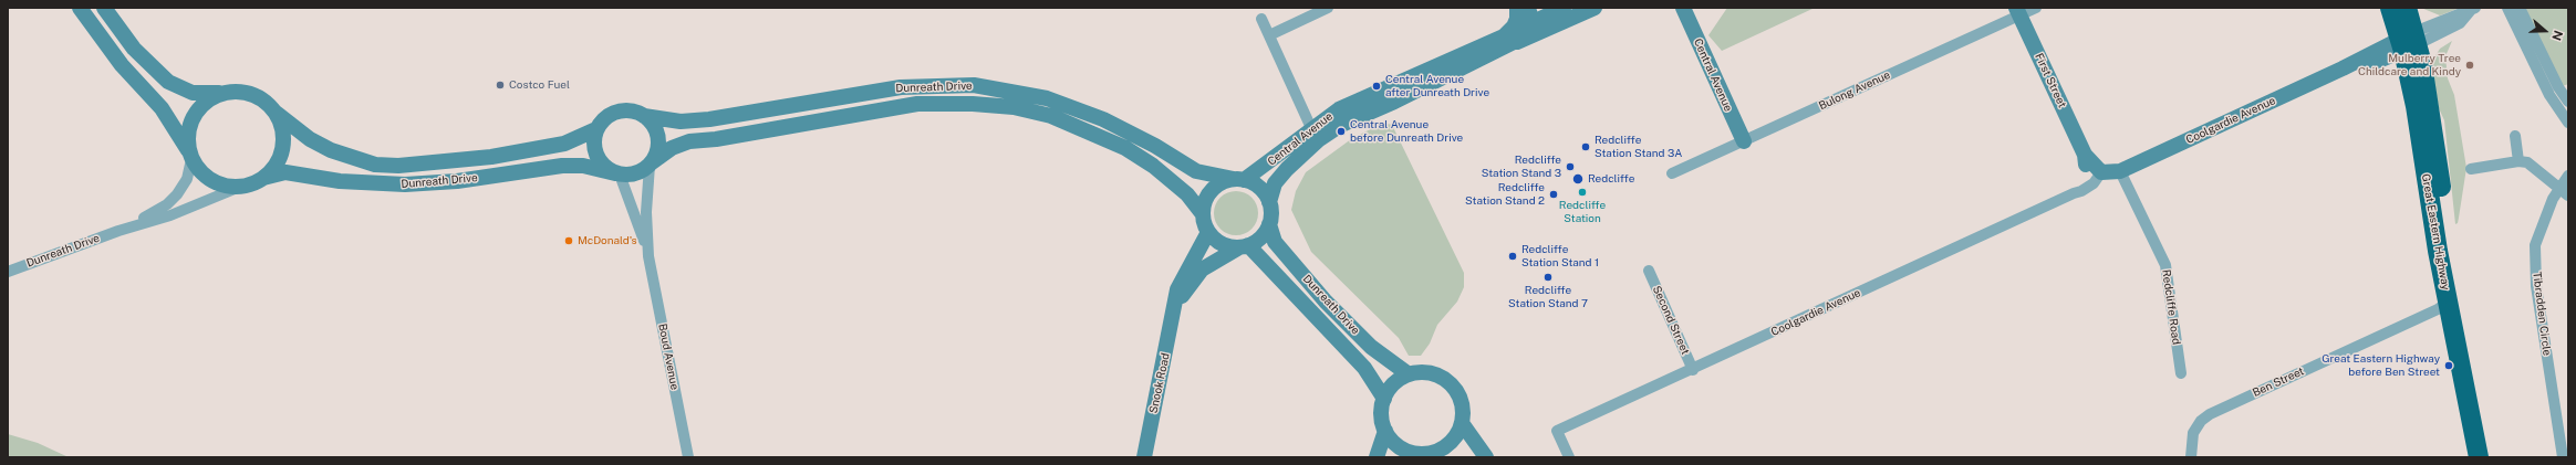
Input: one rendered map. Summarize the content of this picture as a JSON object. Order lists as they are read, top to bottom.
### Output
{
  "streets": {
    "highway": ["Great Eastern Highway"],
    "main road": [
      "Central Avenue",
      "First Street",
      "Dunreath Drive",
      "Coolgardie Avenue",
      "Snook Road"
    ],
    "street": [
      "Bulong Avenue",
      "Redcliffe Road",
      "Tibradden Circle",
      "Second Street",
      "Boud Avenue",
      "Ben Street"
    ]
  },
  "crossings": [
    ["Central Avenue", "Dunreath Drive"],
    ["Central Avenue", "Bulong Avenue"],
    ["Central Avenue", "Snook Road"],
    ["First Street", "Bulong Avenue"],
    ["First Street", "Coolgardie Avenue"],
    ["Dunreath Drive", "Boud Avenue"],
    ["Dunreath Drive", "Snook Road"],
    ["Coolgardie Avenue", "Great Eastern Highway"],
    ["Coolgardie Avenue", "Redcliffe Road"],
    ["Coolgardie Avenue", "Second Street"],
    ["Great Eastern Highway", "Ben Street"]
  ],
  "places": [
    "Mulberry Tree Childcare and Kindy",
    "Costco Fuel",
    "Central Avenue after Dunreath Drive",
    "Central Avenue before Dunreath Drive",
    "Redcliffe Station Stand 3A",
    "Redcliffe Station Stand 3",
    "Redcliffe",
    "Redcliffe Station",
    "Redcliffe Station Stand 2",
    "McDonald's",
    "Redcliffe Station Stand 1",
    "Redcliffe Station Stand 7",
    "Great Eastern Highway before Ben Street"
  ],
  "north": "right"
}
